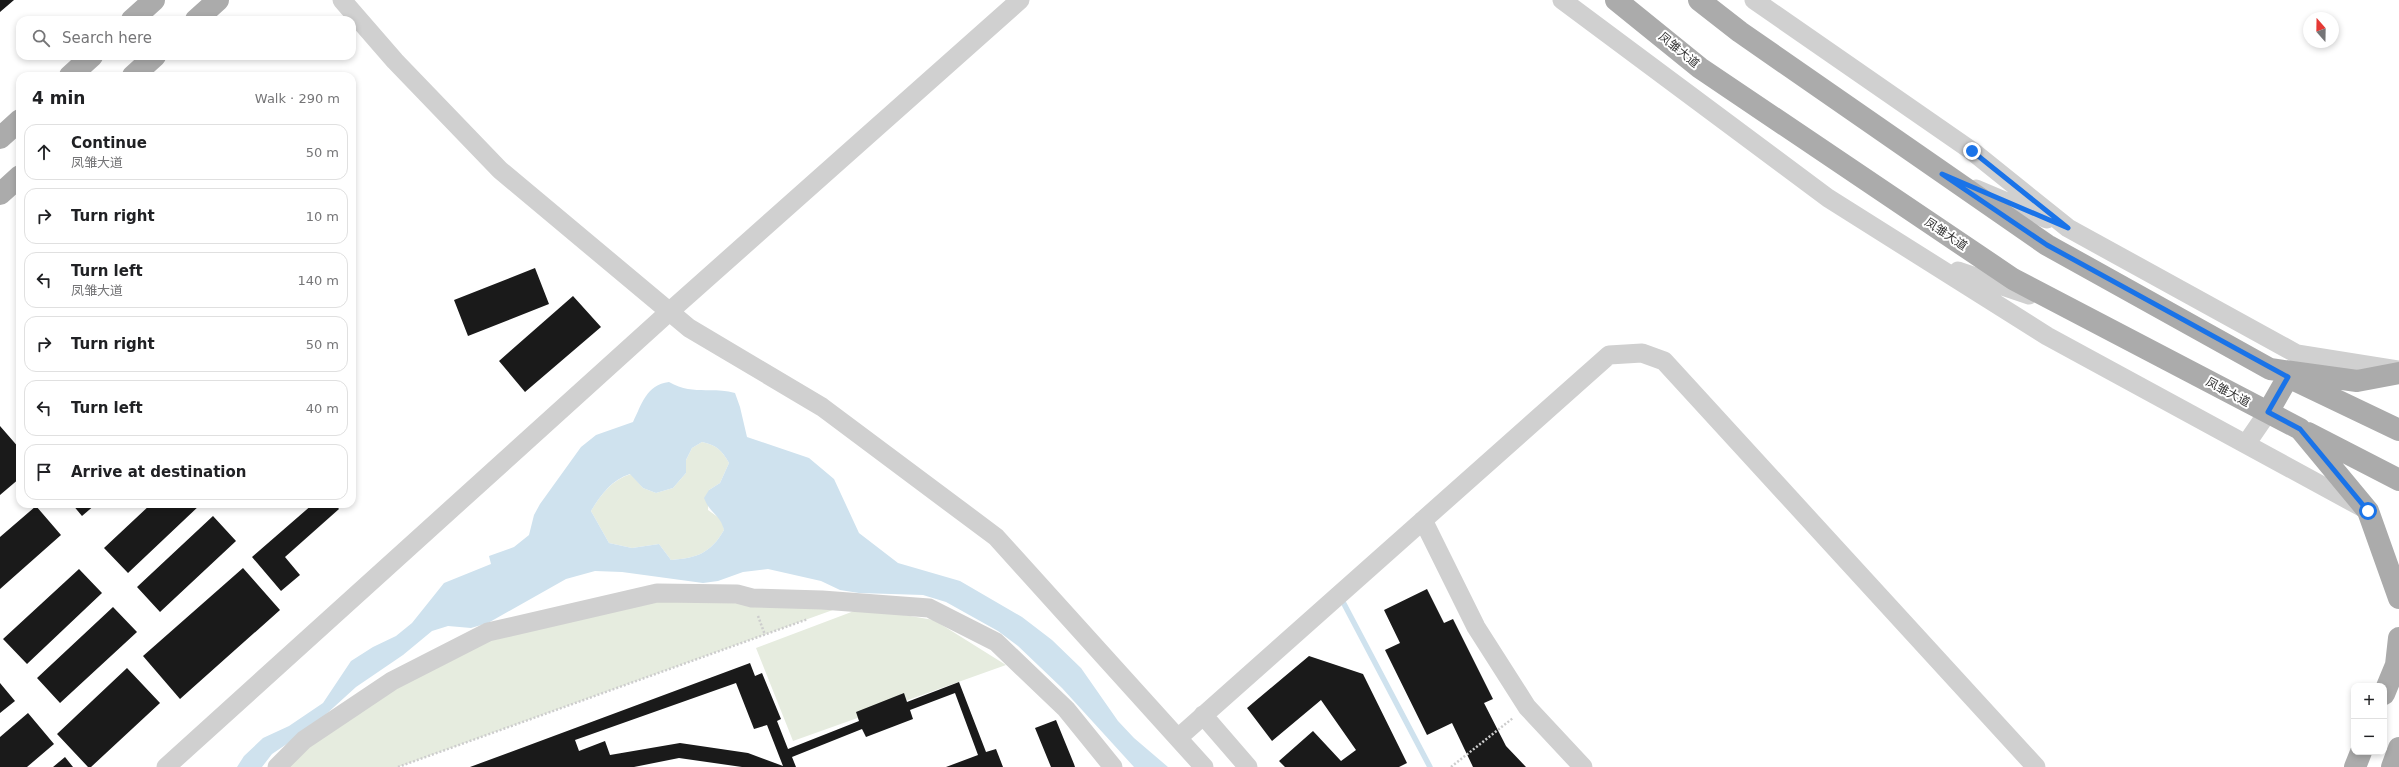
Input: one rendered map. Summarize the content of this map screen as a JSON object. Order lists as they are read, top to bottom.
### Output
{
  "streets": {
    "main road": ["凤雏大道"]
  },
  "north": "top",
  "page": {
    "search": "Search here",
    "heading": ["4 min", "Walk · 290 m"],
    "list": [
      ["Continue", "凤雏大道", "50 m"],
      ["Turn right", "10 m"],
      ["Turn left", "凤雏大道", "140 m"],
      ["Turn right", "50 m"],
      ["Turn left", "40 m"],
      "Arrive at destination"
    ],
    "map_buttons": ["+", "−"]
  }
}
